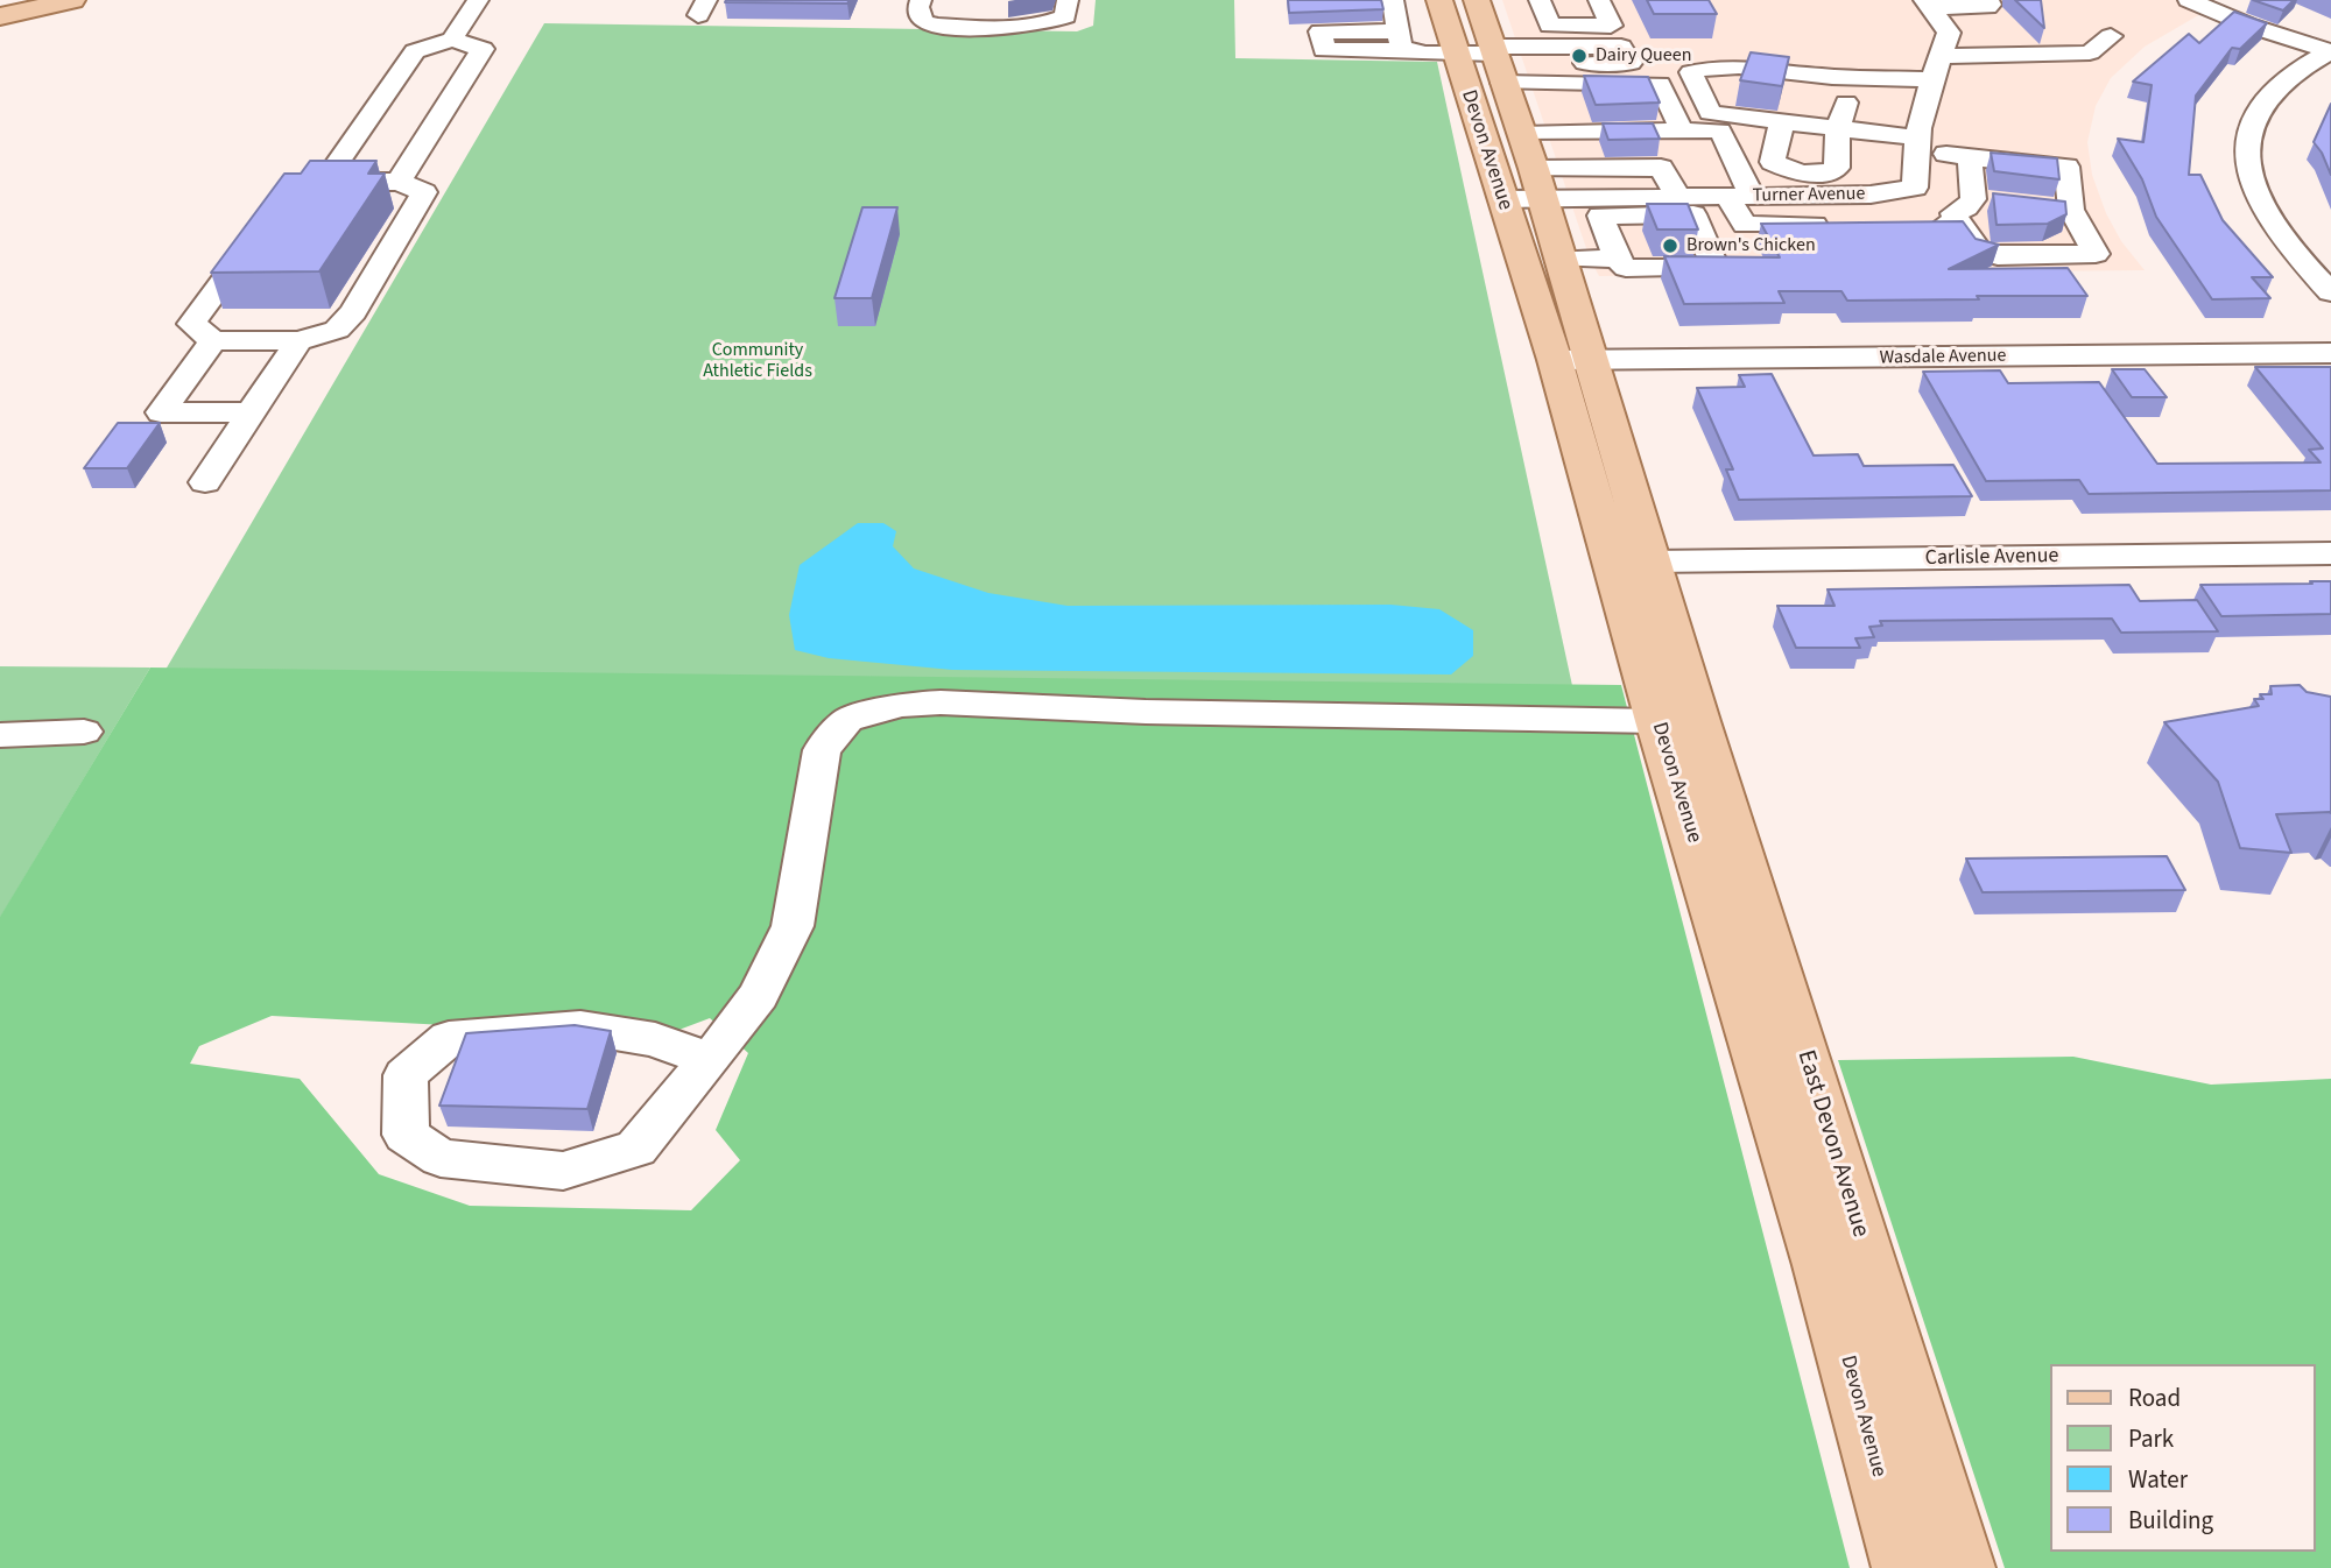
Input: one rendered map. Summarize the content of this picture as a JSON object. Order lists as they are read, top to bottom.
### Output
{
  "streets": {
    "main road": ["Devon Avenue", "East Devon Avenue"],
    "street": ["Turner Avenue", "Wasdale Avenue", "Carlisle Avenue"]
  },
  "crossings": [
    ["Devon Avenue", "Turner Avenue"],
    ["Devon Avenue", "Wasdale Avenue"],
    ["Devon Avenue", "Carlisle Avenue"],
    ["Devon Avenue", "East Devon Avenue"]
  ],
  "parks": ["Community Athletic Fields"],
  "places": ["Dairy Queen", "Brown's Chicken"],
  "legend": [
    "Road",
    "Park",
    "Water",
    "Building"
  ]
}
